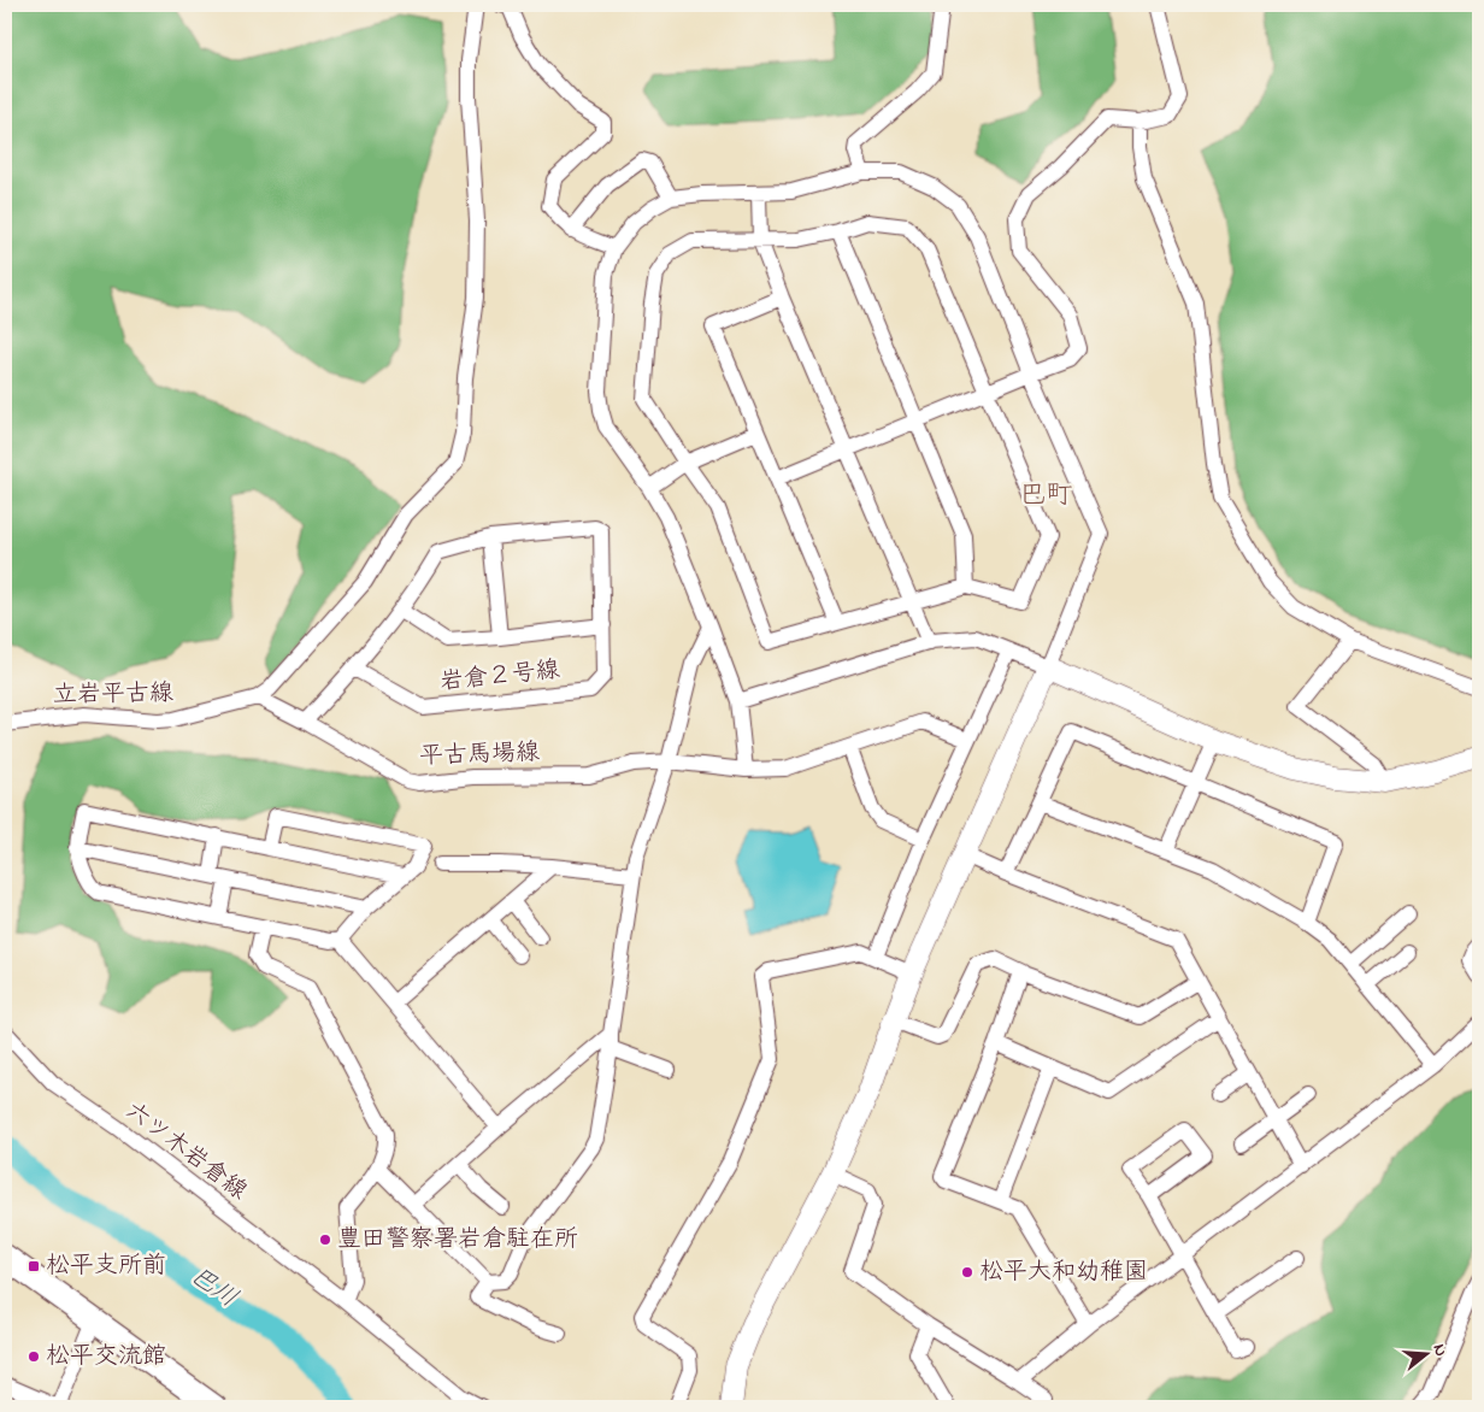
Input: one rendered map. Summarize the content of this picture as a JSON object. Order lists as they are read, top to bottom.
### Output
{
  "streets": {
    "street": [
      "岩倉２号線",
      "立岩平古線",
      "平古馬場線",
      "六ツ木岩倉線"
    ]
  },
  "crossings": [
    ["立岩平古線", "平古馬場線"]
  ],
  "districts": ["巴町"],
  "water": ["巴川"],
  "places": {
    "other": ["豊田警察署岩倉駐在所", "松平大和幼稚園", "松平交流館"],
    "transit": ["松平支所前"]
  },
  "north": "right"
}
